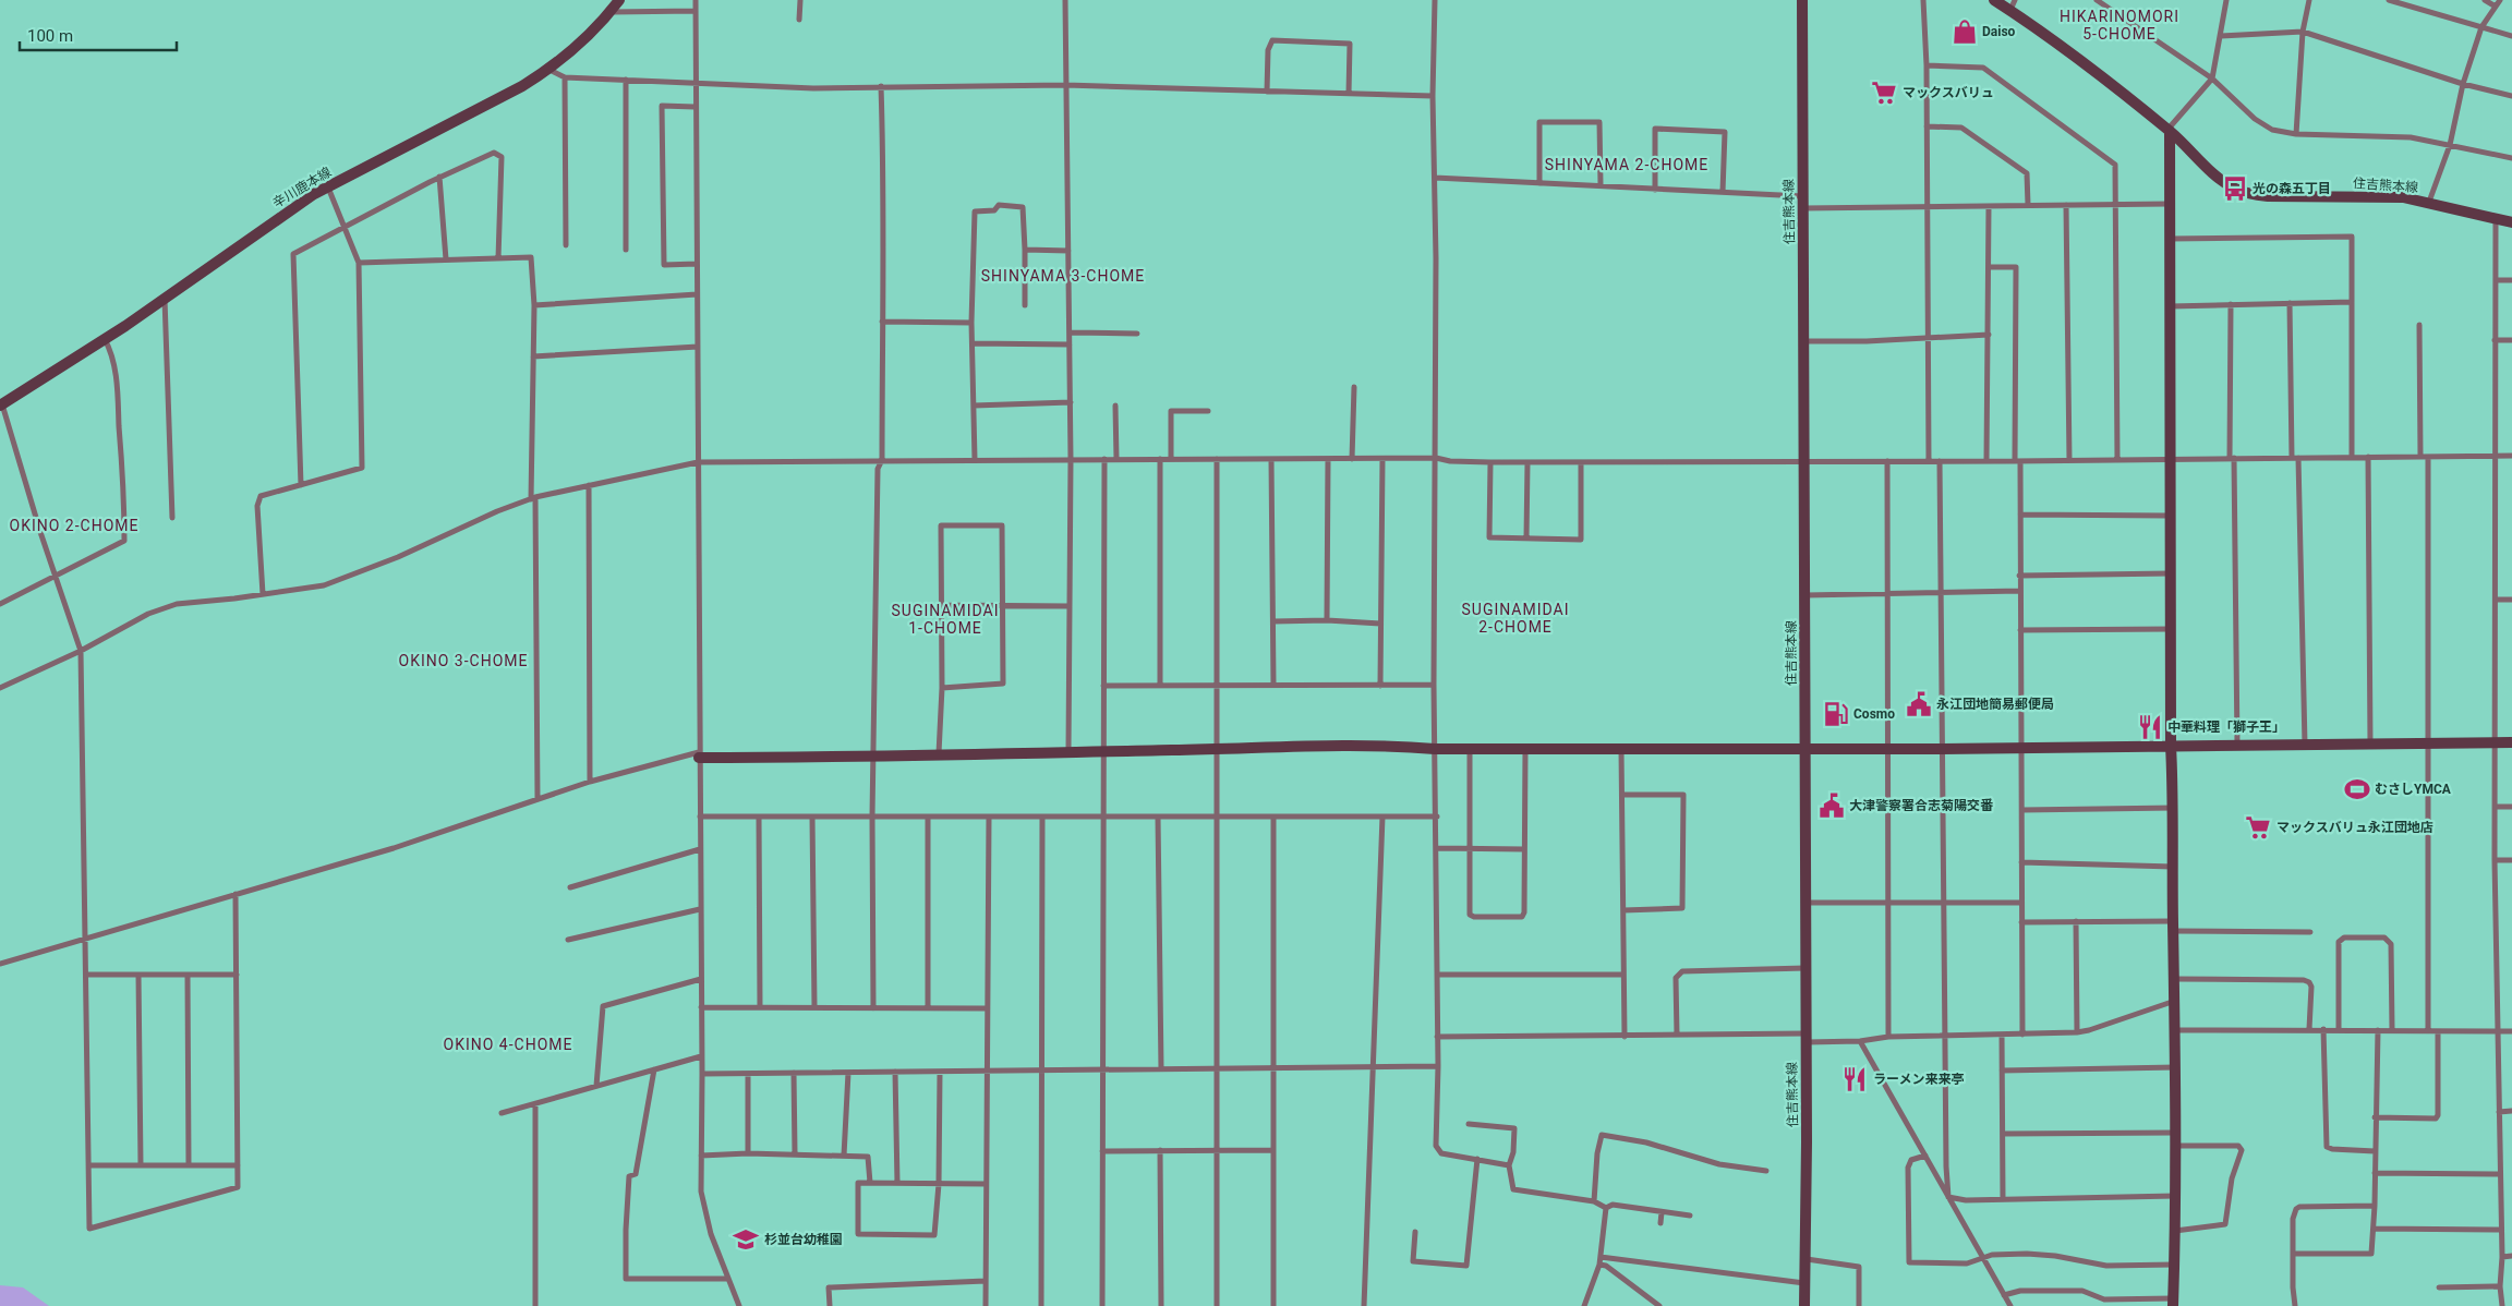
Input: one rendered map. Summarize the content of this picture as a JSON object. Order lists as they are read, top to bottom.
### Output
{
  "streets": {
    "street": ["住吉熊本線", "辛川鹿本線"]
  },
  "districts": [
    "HIKARINOMORI 5-CHOME",
    "SHINYAMA 2-CHOME",
    "SHINYAMA 3-CHOME",
    "OKINO 2-CHOME",
    "SUGINAMIDAI 2-CHOME",
    "SUGINAMIDAI 1-CHOME",
    "OKINO 3-CHOME",
    "OKINO 4-CHOME"
  ],
  "places": {
    "shop": ["Daiso"],
    "supermarket": ["マックスバリュ", "マックスバリュ永江団地店"],
    "bus stop": ["光の森五丁目"],
    "public building": ["永江団地簡易郵便局", "大津警察署合志菊陽交番"],
    "fuel station": ["Cosmo"],
    "restaurant": ["中華料理「獅子王」", "ラーメン来来亭"],
    "sports": ["むさしYMCA"],
    "school or university": ["杉並台幼稚園"]
  },
  "scale_bar": "100 m"
}
